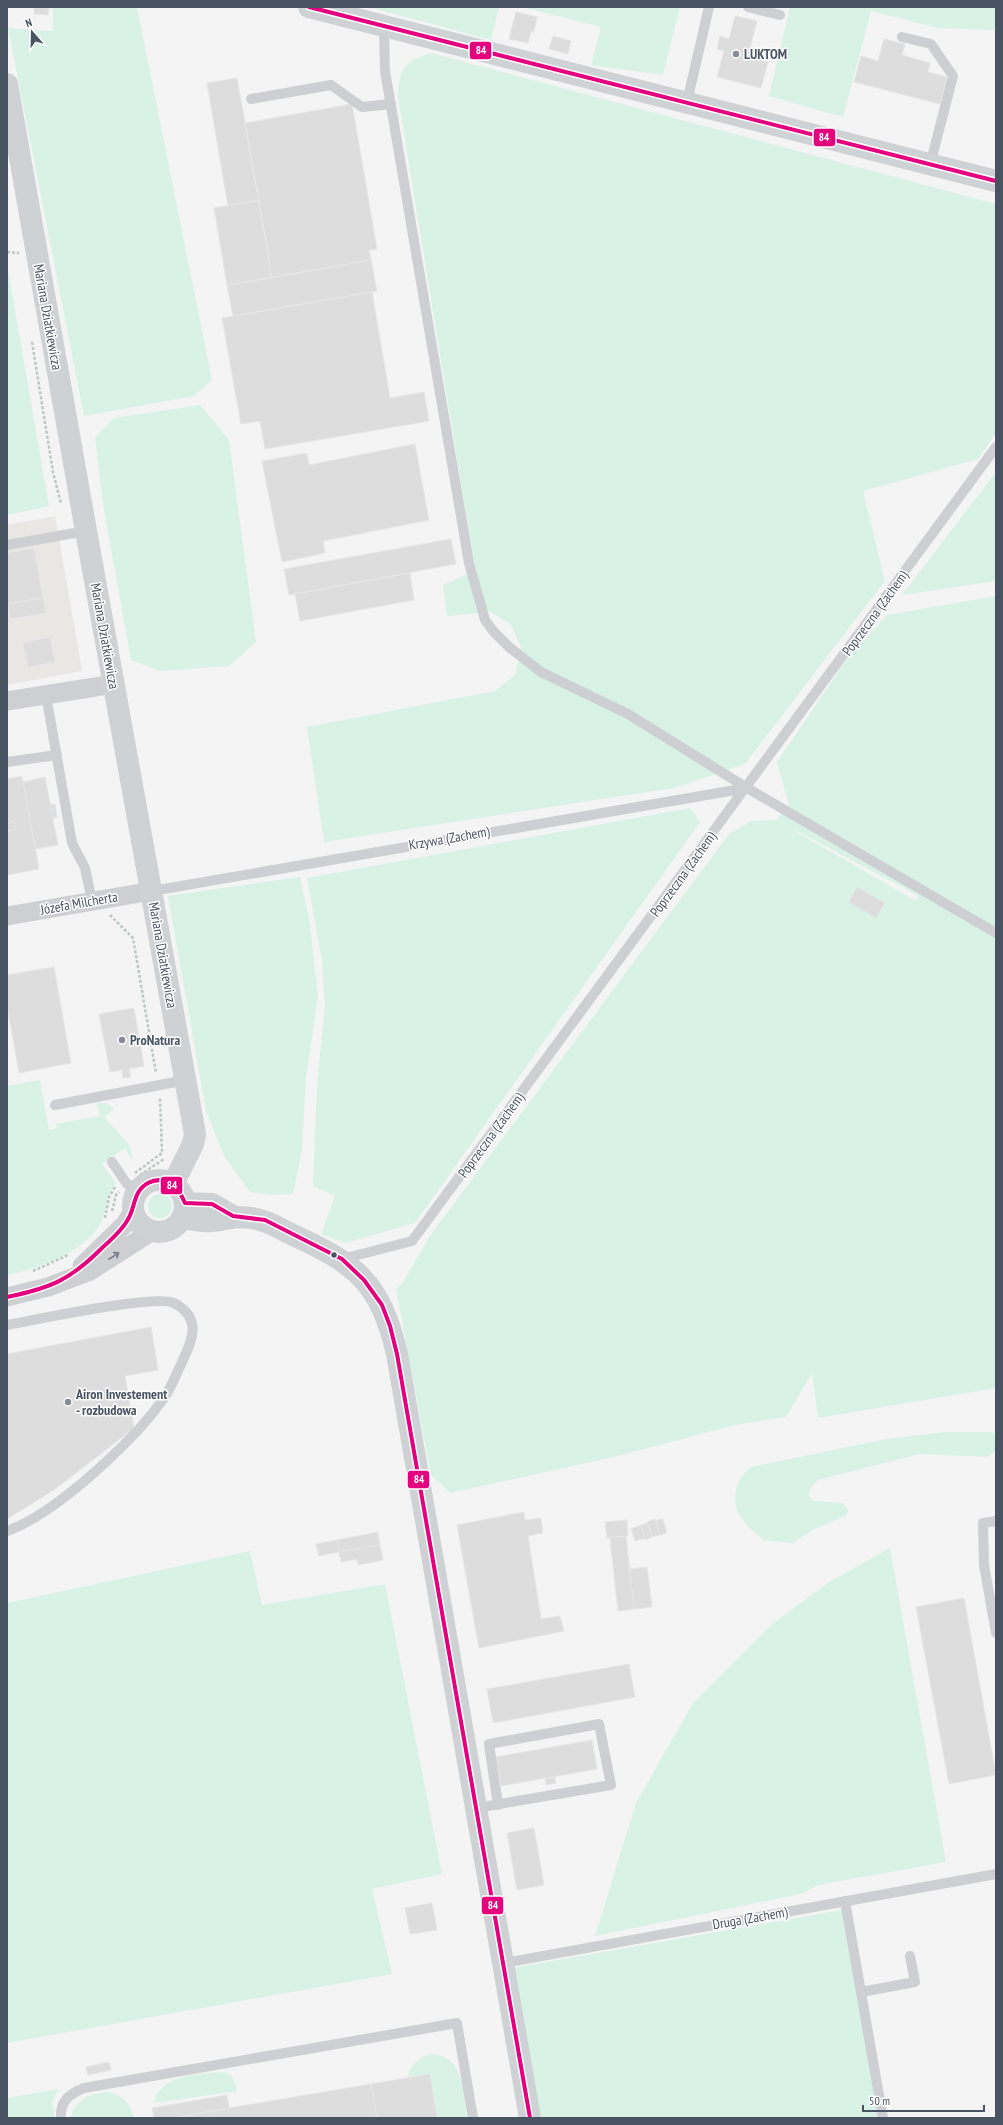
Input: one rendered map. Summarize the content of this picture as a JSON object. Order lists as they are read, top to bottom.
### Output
{
  "streets": {
    "street": ["Mariana Dziatkiewicza", "Józefa Milcherta"],
    "lane": ["Poprzeczna (Zachem)", "Krzywa (Zachem)", "Druga (Zachem)"]
  },
  "crossings": [
    ["Mariana Dziatkiewicza", "Krzywa (Zachem)"],
    ["Mariana Dziatkiewicza", "Józefa Milcherta"],
    ["Poprzeczna (Zachem)", "Krzywa (Zachem)"],
    ["Krzywa (Zachem)", "Józefa Milcherta"]
  ],
  "places": ["LUKTOM", "ProNatura", "Airon Investement - rozbudowa"],
  "lines": ["transit line 84"],
  "scale_bar": "50 m",
  "north": "top"
}
